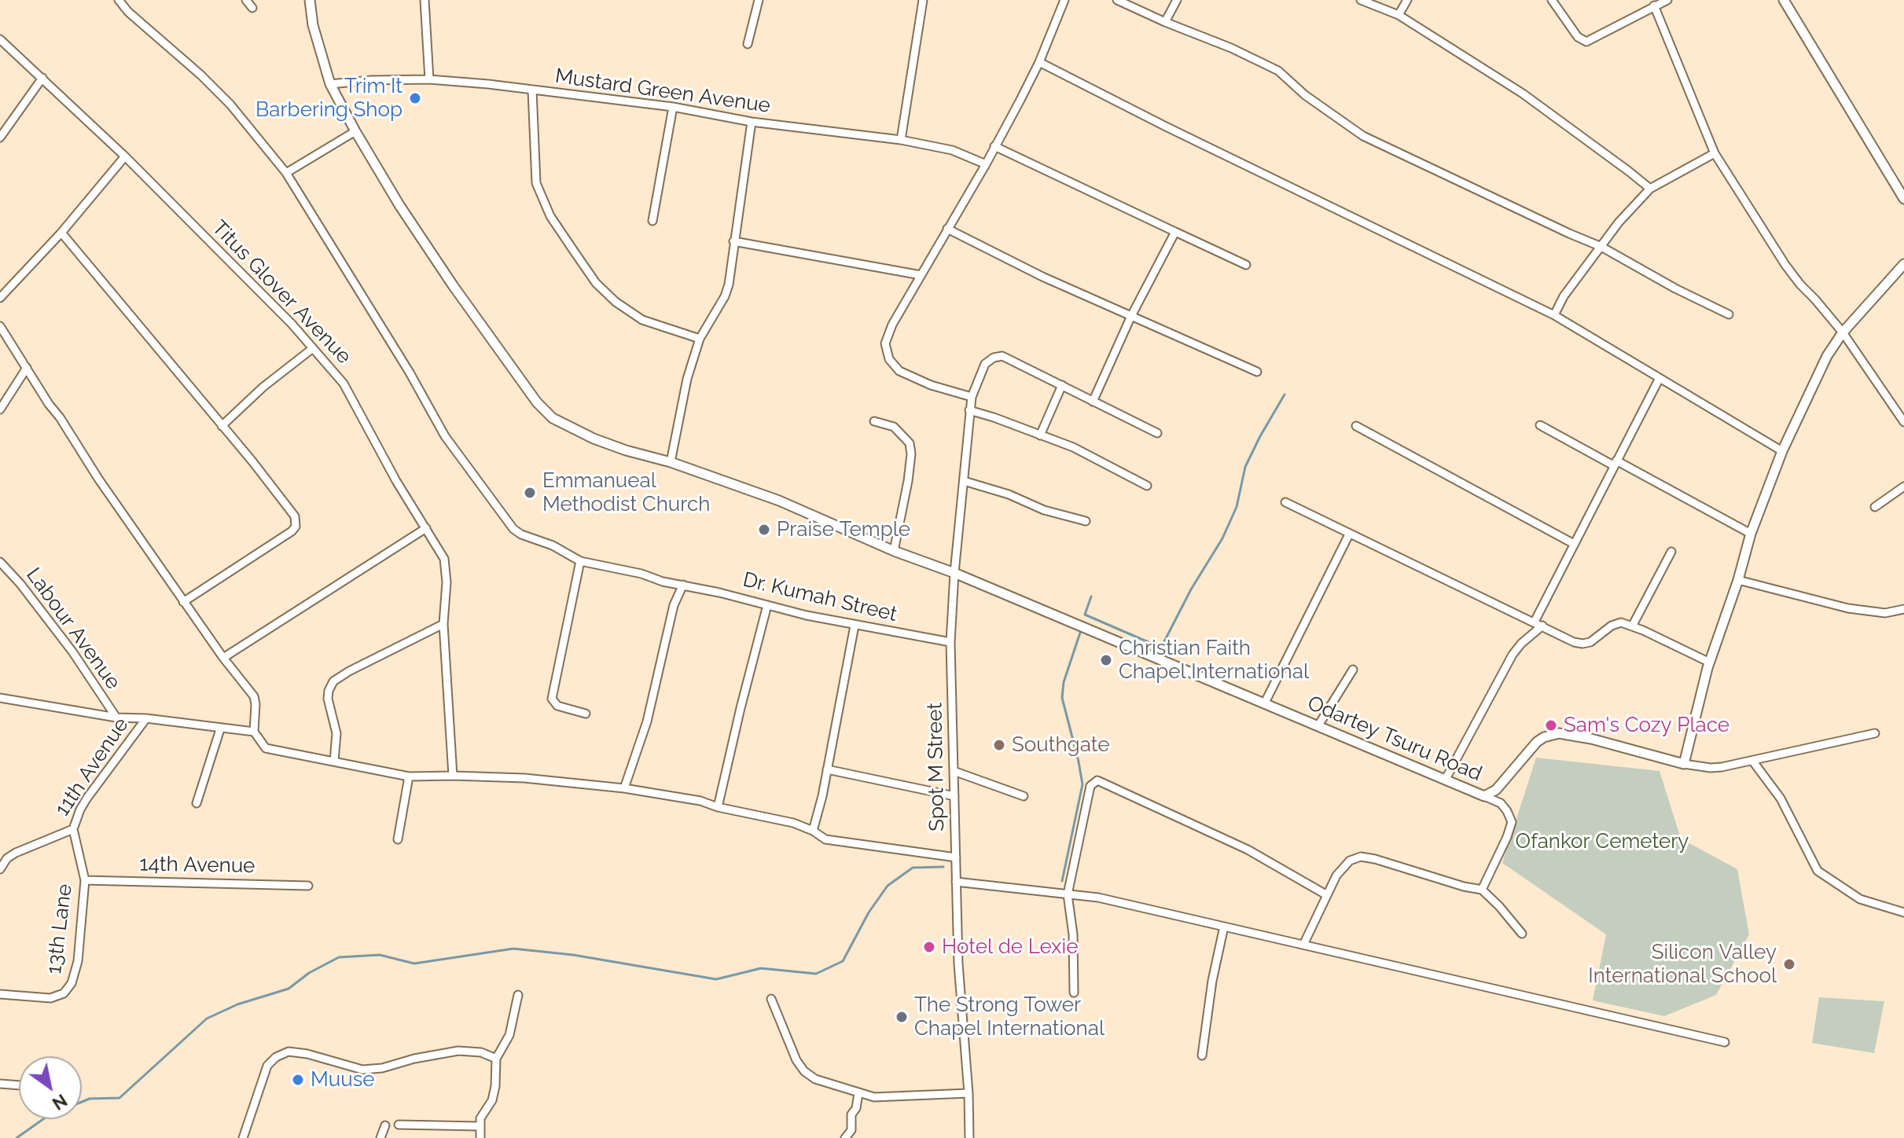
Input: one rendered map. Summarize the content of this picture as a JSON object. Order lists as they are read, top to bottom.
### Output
{
  "streets": {
    "street": [
      "Mustard Green Avenue",
      "Titus Glover Avenue",
      "Dr. Kumah Street",
      "Labour Avenue",
      "Odartey Tsuru Road",
      "11th Avenue",
      "Spot M Street",
      "14th Avenue",
      "13th Lane"
    ]
  },
  "crossings": [
    ["Mustard Green Avenue", "Odartey Tsuru Road"],
    ["Dr. Kumah Street", "Spot M Street"],
    ["Odartey Tsuru Road", "Spot M Street"],
    ["11th Avenue", "13th Lane"],
    ["14th Avenue", "13th Lane"]
  ],
  "parks": ["Ofankor Cemetery"],
  "places": [
    "Trim It Barbering Shop",
    "Emmanueal Methodist Church",
    "Praise Temple",
    "Christian Faith Chapel International",
    "Sam's Cozy Place",
    "Southgate",
    "Hotel de Lexie",
    "Silicon Valley International School",
    "The Strong Tower Chapel International",
    "Muuse"
  ],
  "north": "bottom right"
}
